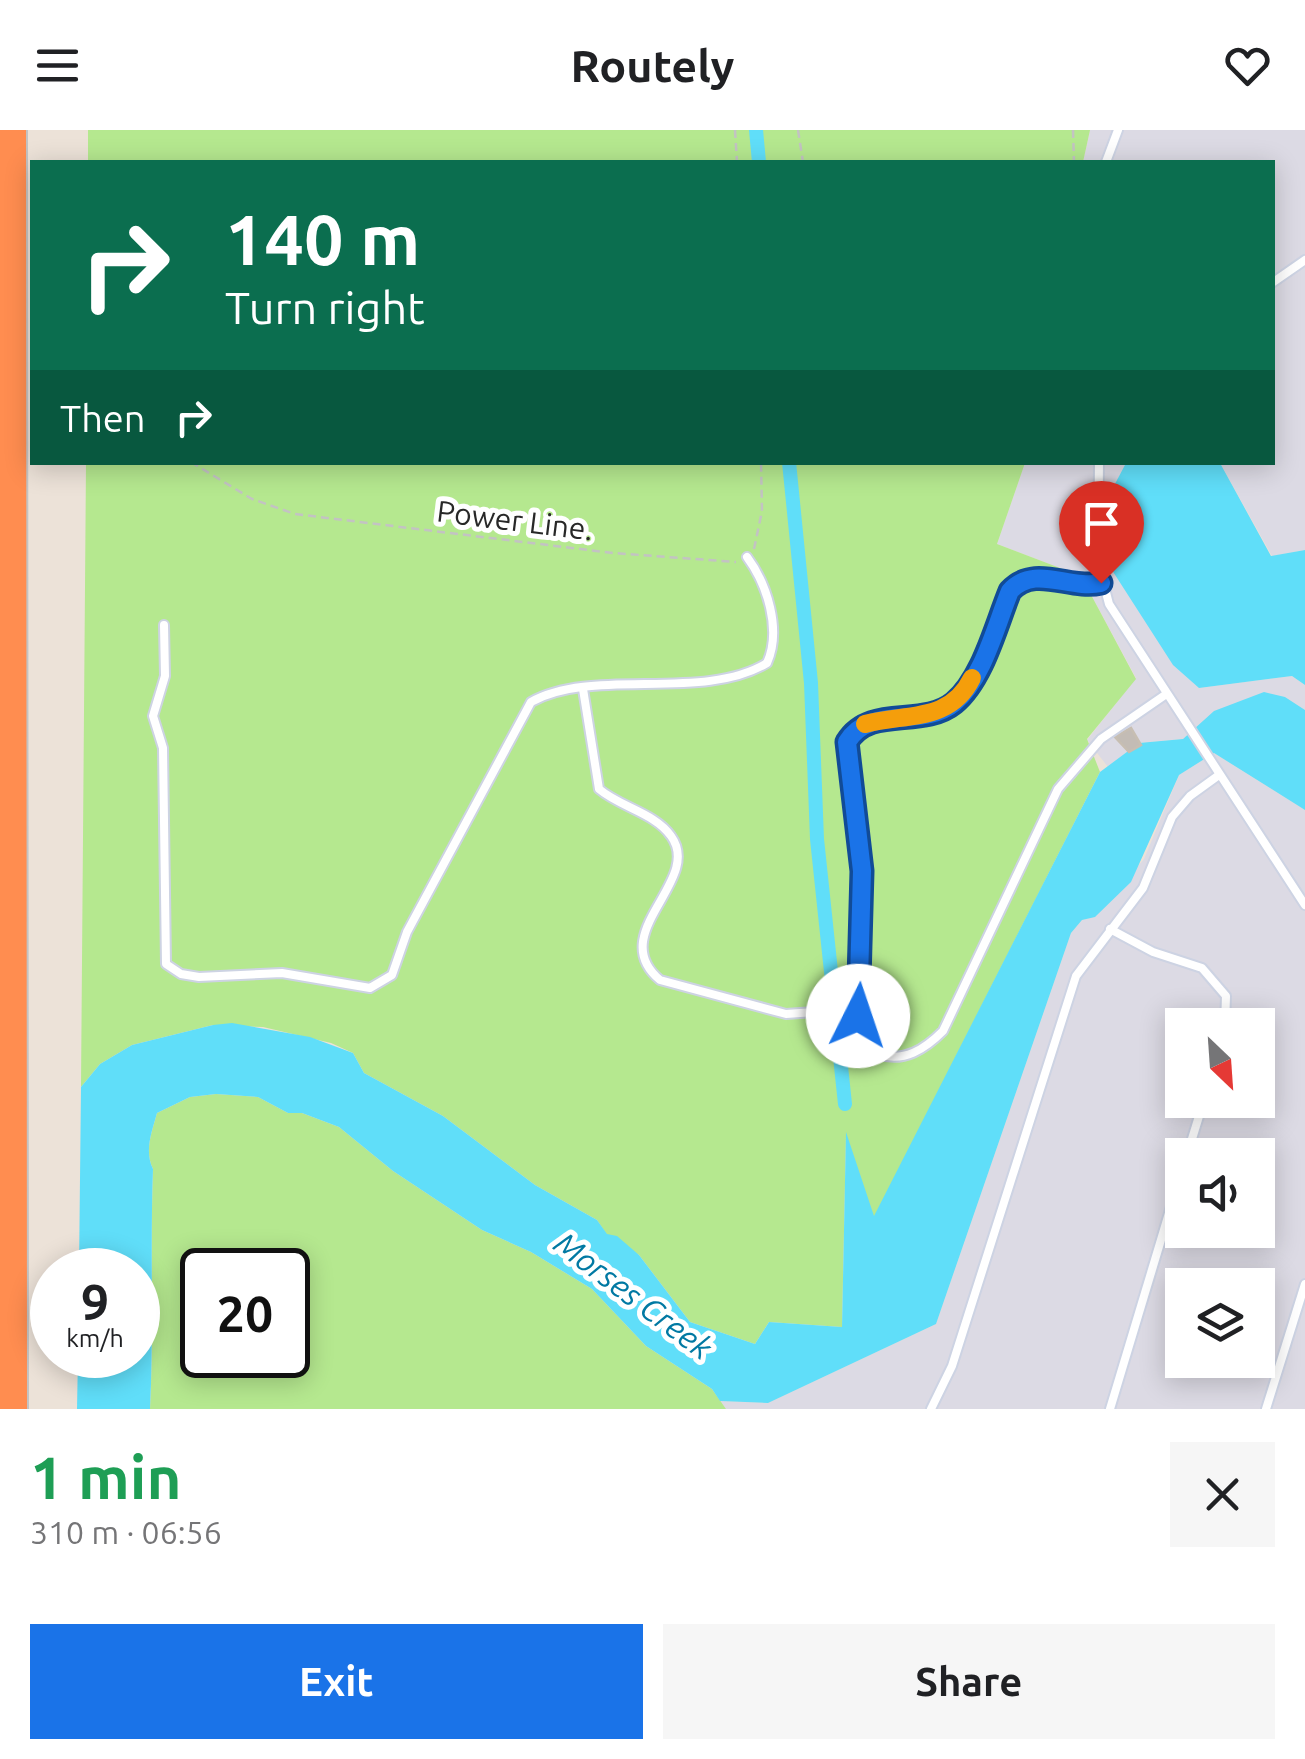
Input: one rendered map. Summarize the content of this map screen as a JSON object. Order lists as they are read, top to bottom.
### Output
{
  "streets": {
    "path": ["Power Line."]
  },
  "water": ["Morses Creek"],
  "north": "bottom right",
  "page": {
    "header": "Routely",
    "turn": ["140 m", "Turn right"],
    "then": "Then",
    "speed": "9 km/h",
    "limit": "20",
    "heading": ["1 min", "310 m · 06:56"],
    "buttons": ["Exit", "Share"]
  }
}
